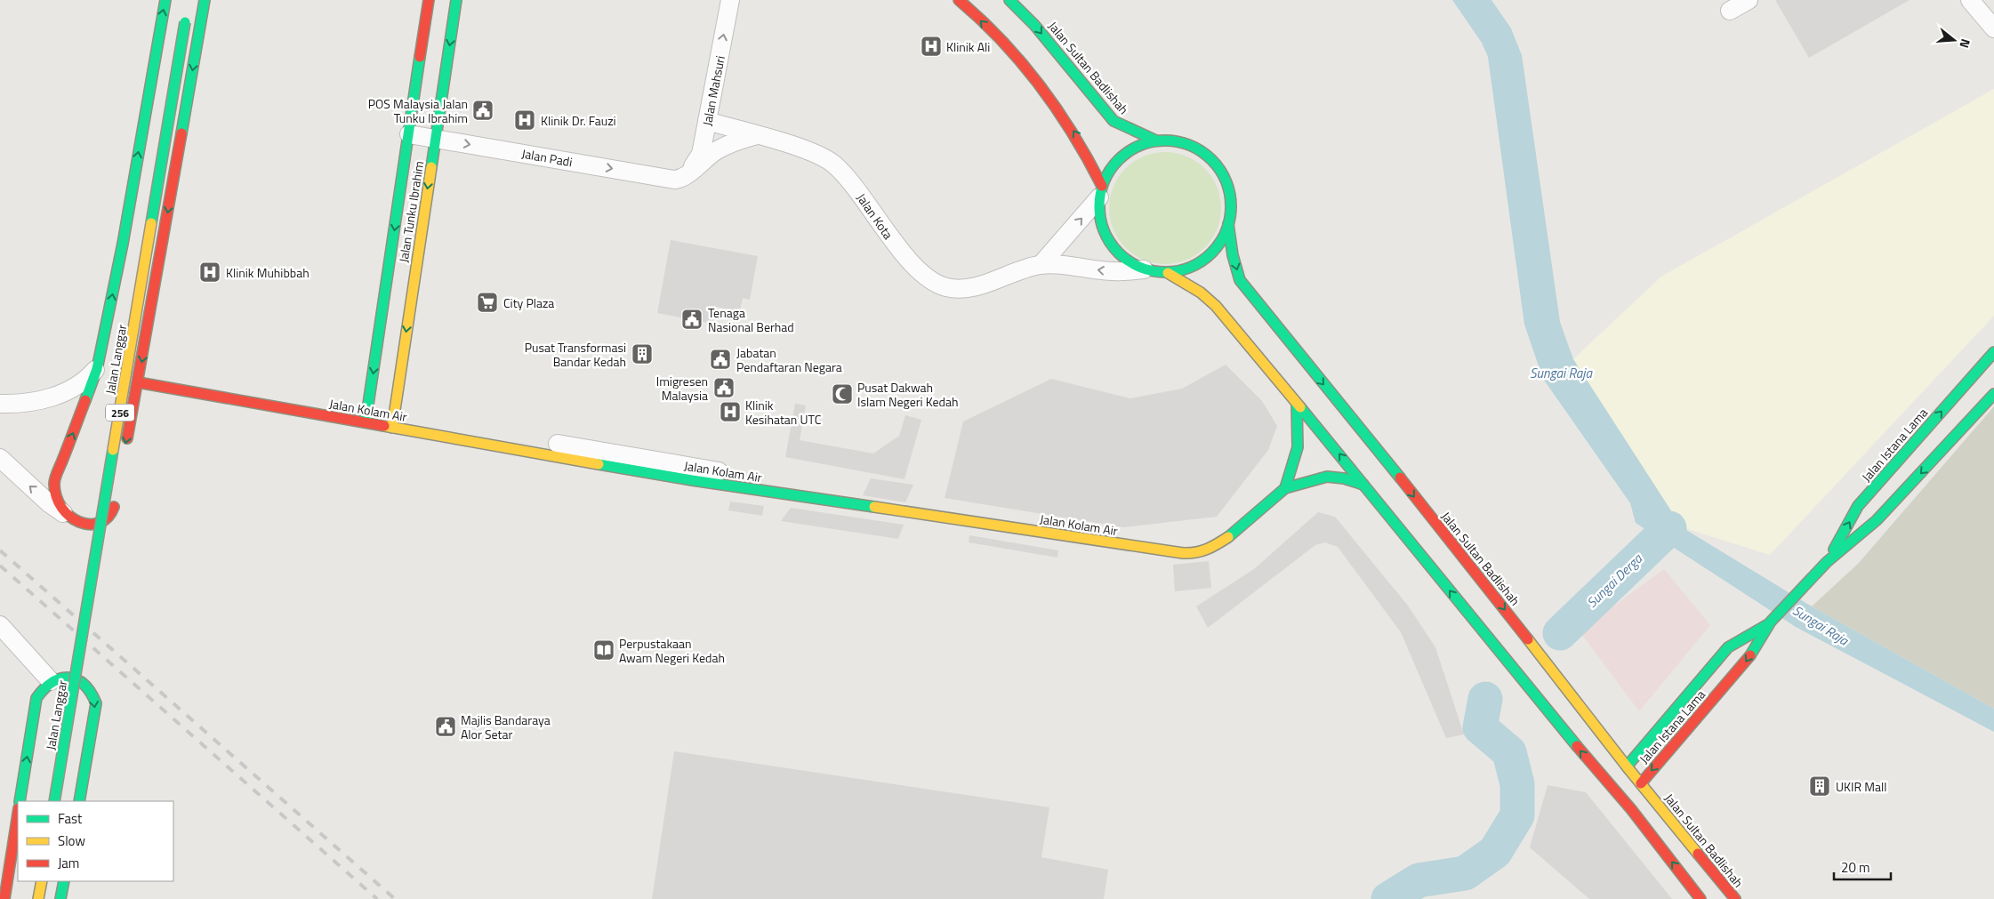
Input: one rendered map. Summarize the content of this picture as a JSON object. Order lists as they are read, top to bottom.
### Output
{
  "streets": {
    "main road": [
      "Jalan Sultan Badlishah",
      "Jalan Tunku Ibrahim",
      "Jalan Langgar",
      "Jalan Kolam Air",
      "256",
      "Jalan Istana Lama"
    ],
    "street": ["Jalan Mahsuri", "Jalan Padi", "Jalan Kota"]
  },
  "crossings": [
    ["Jalan Sultan Badlishah", "Jalan Kota"],
    ["Jalan Sultan Badlishah", "Jalan Istana Lama"],
    ["Jalan Mahsuri", "Jalan Padi"],
    ["Jalan Mahsuri", "Jalan Kota"],
    ["Jalan Padi", "Jalan Tunku Ibrahim"],
    ["Jalan Tunku Ibrahim", "Jalan Kolam Air"]
  ],
  "one_way": ["Jalan Mahsuri", "Jalan Padi", "Jalan Tunku Ibrahim"],
  "water": ["Sungai Raja", "Sungai Derga"],
  "places": {
    "hospital": [
      "Klinik Ali",
      "Klinik Dr. Fauzi",
      "Klinik Muhibbah",
      "Klinik Kesihatan UTC"
    ],
    "public building": [
      "POS Malaysia Jalan Tunku Ibrahim",
      "Tenaga Nasional Berhad",
      "Jabatan Pendaftaran Negara",
      "Imigresen Malaysia",
      "Majlis Bandaraya Alor Setar"
    ],
    "supermarket": ["City Plaza"],
    "building": ["Pusat Transformasi Bandar Kedah", "UKIR Mall"],
    "mosque": ["Pusat Dakwah Islam Negeri Kedah"],
    "library": ["Perpustakaan Awam Negeri Kedah"]
  },
  "legend": ["Fast", "Slow", "Jam"],
  "scale_bar": "20 m",
  "north": "right"
}
